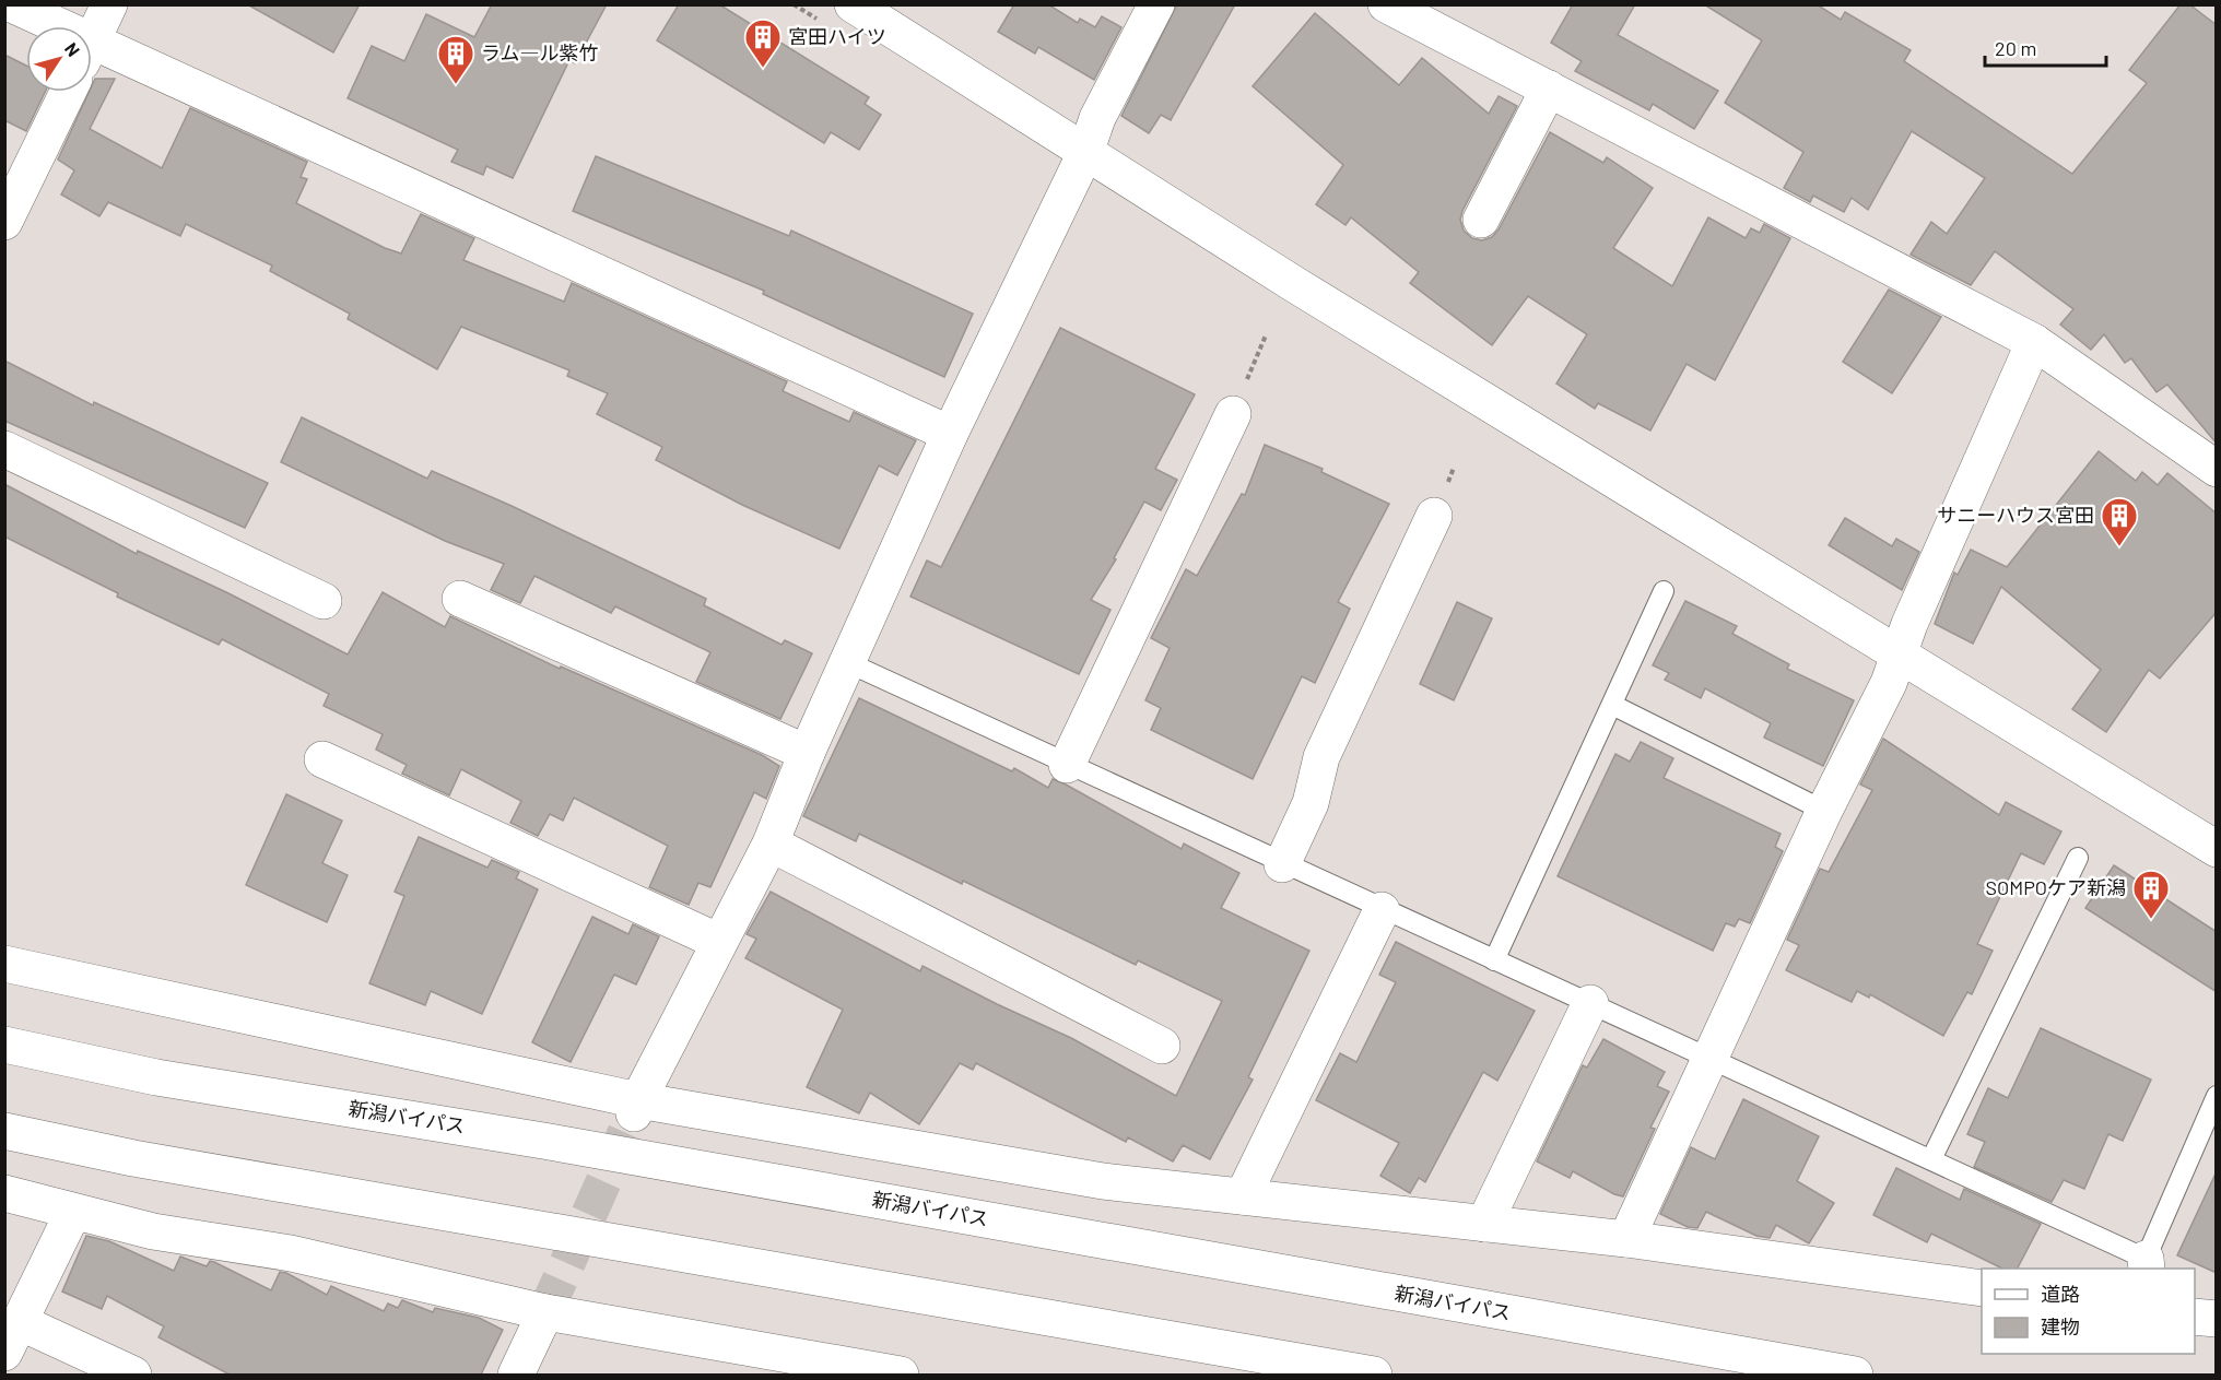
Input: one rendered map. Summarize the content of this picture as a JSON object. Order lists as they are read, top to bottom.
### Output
{
  "streets": {
    "main road": ["新潟バイパス"]
  },
  "places": {
    "building": [
      "宮田ハイツ",
      "ラム―ル紫竹",
      "サニーハウス宮田",
      "SOMPOケア新潟"
    ]
  },
  "legend": ["道路", "建物"],
  "scale_bar": "20 m",
  "north": "top right"
}
